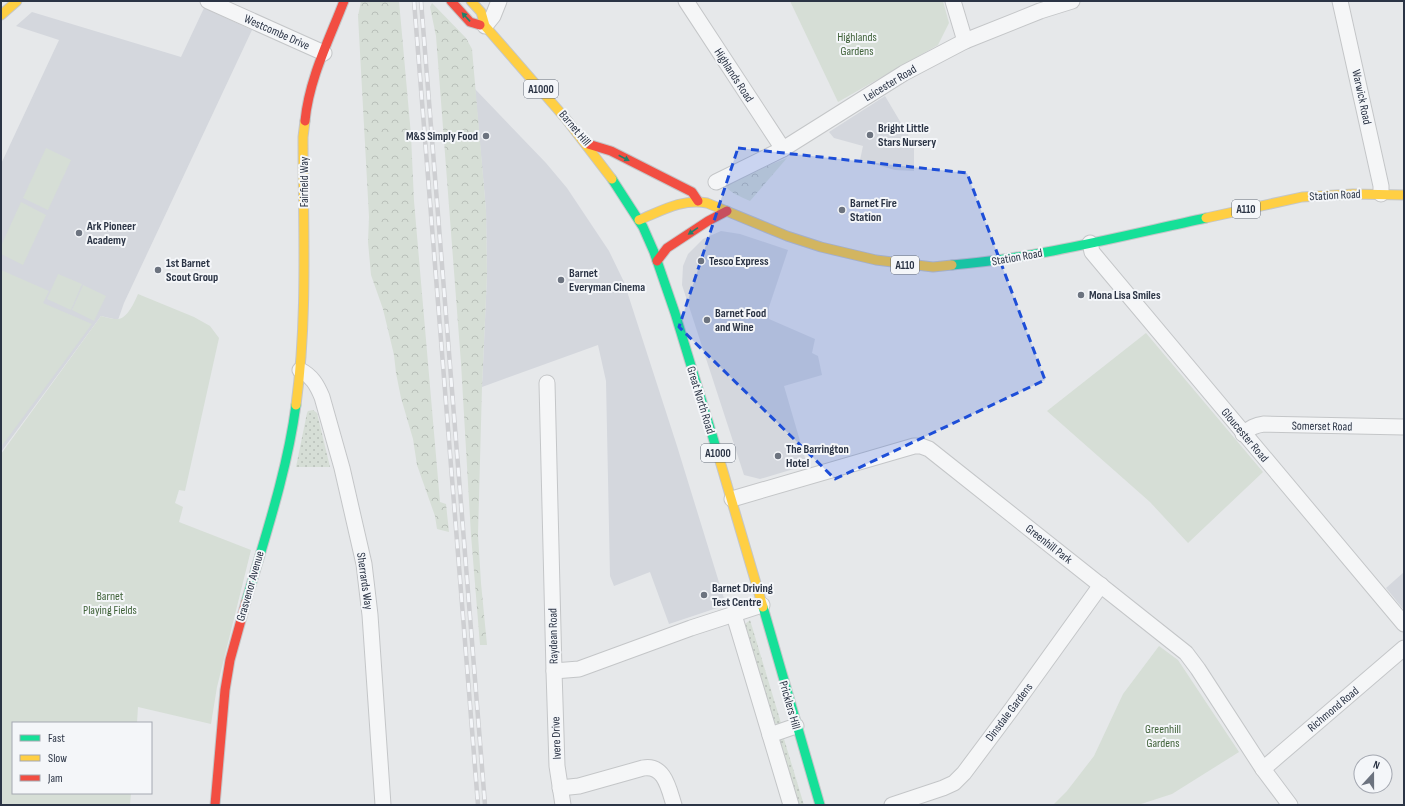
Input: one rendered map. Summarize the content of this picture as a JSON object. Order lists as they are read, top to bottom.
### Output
{
  "streets": {
    "main road": [
      "A1000",
      "Barnet Hill",
      "Fairfield Way",
      "Station Road",
      "A110",
      "Great North Road",
      "Grasvenor Avenue",
      "Pricklers Hill"
    ],
    "street": [
      "Westcombe Drive",
      "Highlands Road",
      "Leicester Road",
      "Warwick Road",
      "Somerset Road",
      "Gloucester Road",
      "Greenhill Park",
      "Sherrards Way",
      "Raydean Road",
      "Richmond Road",
      "Dinsdale Gardens",
      "Ivere Drive"
    ]
  },
  "crossings": [
    ["Westcombe Drive", "Fairfield Way"],
    ["Highlands Road", "Leicester Road"],
    ["Warwick Road", "Station Road"],
    ["Barnet Hill", "Station Road"],
    ["Barnet Hill", "A110"],
    ["Barnet Hill", "Great North Road"],
    ["Fairfield Way", "Sherrards Way"],
    ["Fairfield Way", "Grasvenor Avenue"],
    ["Station Road", "A110"],
    ["Station Road", "Great North Road"],
    ["Station Road", "Gloucester Road"],
    ["Great North Road", "Greenhill Park"],
    ["Great North Road", "Raydean Road"],
    ["Great North Road", "Pricklers Hill"],
    ["Somerset Road", "Gloucester Road"],
    ["Greenhill Park", "Richmond Road"],
    ["Greenhill Park", "Dinsdale Gardens"],
    ["Sherrards Way", "Grasvenor Avenue"],
    ["Raydean Road", "Pricklers Hill"],
    ["Raydean Road", "Ivere Drive"]
  ],
  "parks": ["Highlands Gardens", "Barnet Playing Fields", "Greenhill Gardens"],
  "places": [
    "Bright Little Stars Nursery",
    "M&S Simply Food",
    "Barnet Fire Station",
    "Ark Pioneer Academy",
    "Tesco Express",
    "1st Barnet Scout Group",
    "Barnet Everyman Cinema",
    "Mona Lisa Smiles",
    "Barnet Food and Wine",
    "The Barrington Hotel",
    "Barnet Driving Test Centre"
  ],
  "legend": ["Fast", "Slow", "Jam"],
  "north": "top"
}
